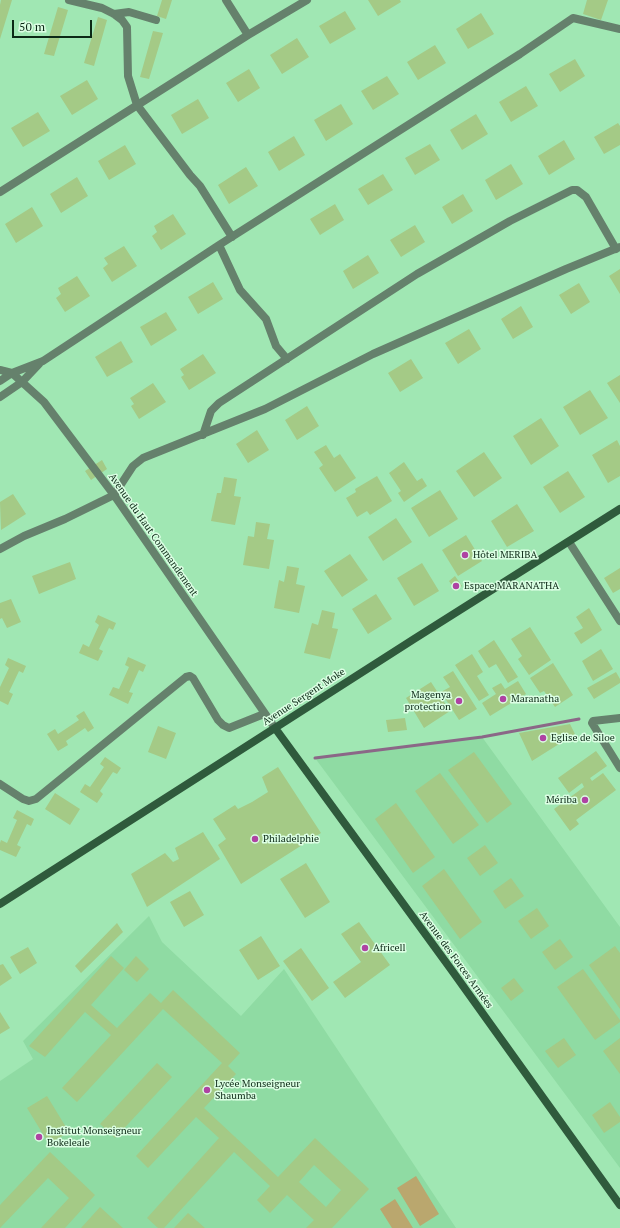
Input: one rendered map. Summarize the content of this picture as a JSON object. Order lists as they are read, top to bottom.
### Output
{
  "streets": {
    "main road": ["Avenue Sergent Moke", "Avenue des Forces Armées"],
    "street": ["Avenue du Haut Commandement"]
  },
  "crossings": [
    ["Avenue du Haut Commandement", "Avenue Sergent Moke"],
    ["Avenue du Haut Commandement", "Avenue des Forces Armées"],
    ["Avenue Sergent Moke", "Avenue des Forces Armées"]
  ],
  "places": [
    "Hôtel MERIBA",
    "Espace MARANATHA",
    "Maranatha",
    "Magenya protection",
    "Eglise de Siloe",
    "Mériba",
    "Philadelphie",
    "Africell",
    "Lycée Monseigneur Shaumba",
    "Institut Monseigneur Bokeleale"
  ],
  "scale_bar": "50 m"
}
